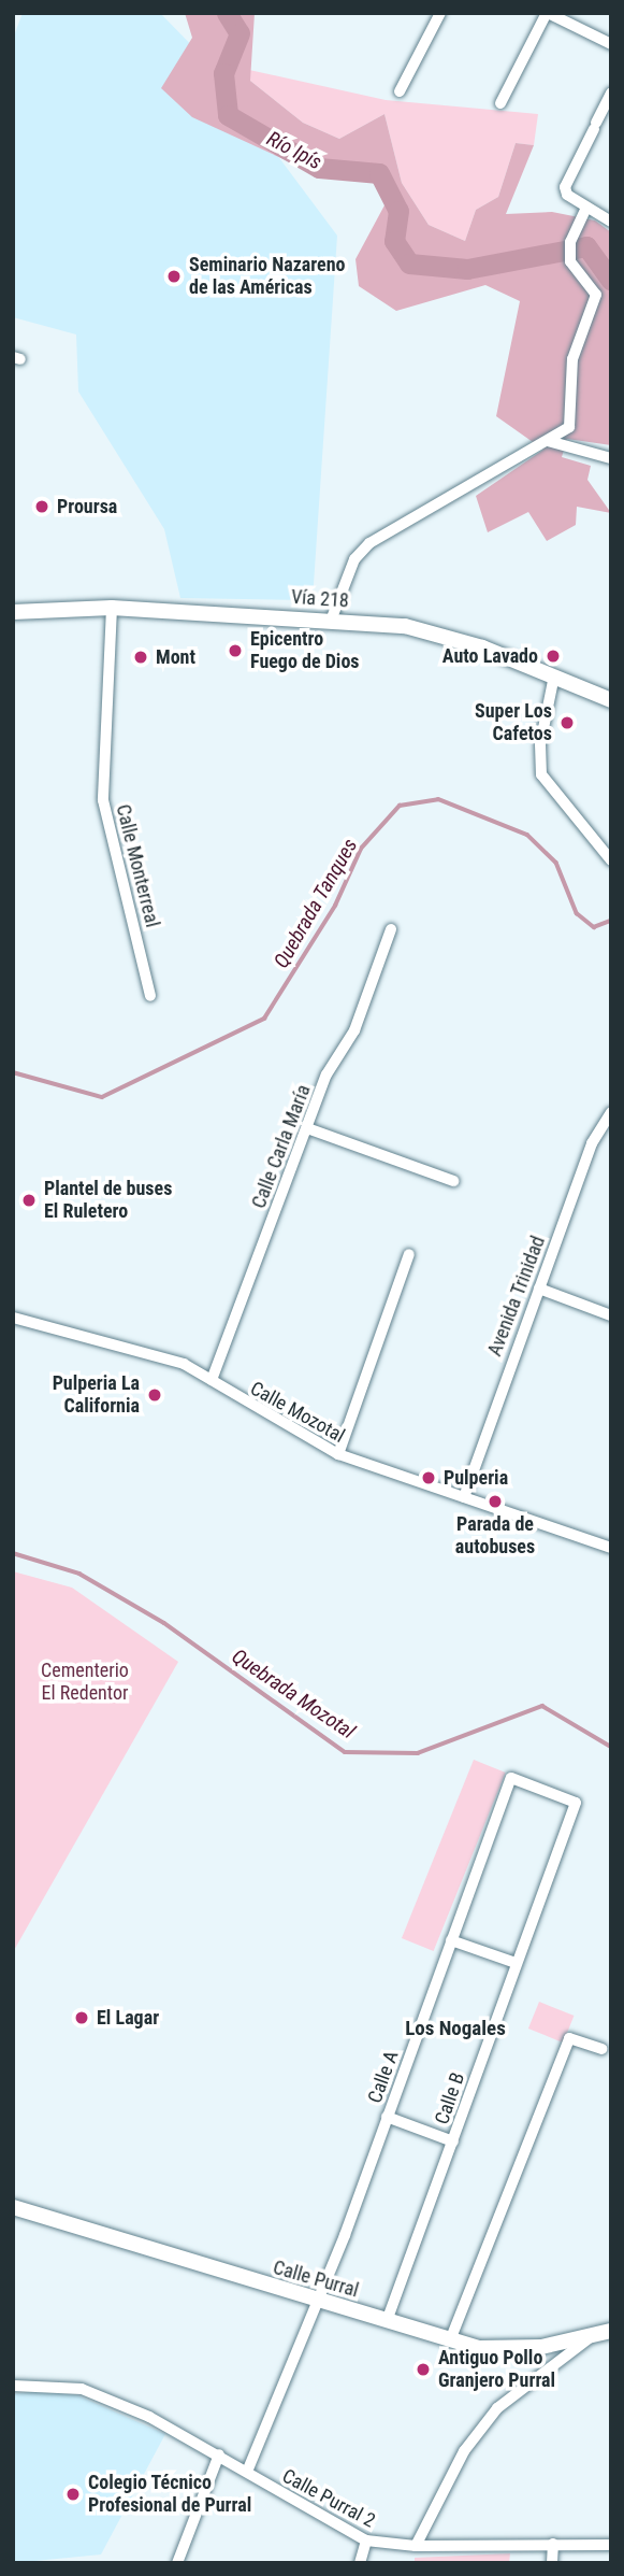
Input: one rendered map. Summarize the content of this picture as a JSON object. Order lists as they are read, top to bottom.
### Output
{
  "streets": {
    "street": [
      "Vía 218",
      "Calle Monterreal",
      "Calle Carla María",
      "Avenida Trinidad",
      "Calle Mozotal",
      "Calle A",
      "Calle B",
      "Calle Purral",
      "Calle Purral 2"
    ]
  },
  "crossings": [
    ["Vía 218", "Calle Monterreal"],
    ["Calle Carla María", "Calle Mozotal"],
    ["Avenida Trinidad", "Calle Mozotal"],
    ["Calle A", "Calle B"],
    ["Calle A", "Calle Purral"],
    ["Calle A", "Calle Purral 2"],
    ["Calle B", "Calle Purral"]
  ],
  "districts": ["Los Nogales"],
  "water": ["Río Ipís", "Quebrada Tanques", "Quebrada Mozotal"],
  "parks": ["Cementerio El Redentor"],
  "places": [
    "Seminario Nazareno de las Américas",
    "Proursa",
    "Epicentro Fuego de Dios",
    "Auto Lavado",
    "Mont",
    "Super Los Cafetos",
    "Plantel de buses El Ruletero",
    "Pulperia La California",
    "Pulperia",
    "Parada de autobuses",
    "El Lagar",
    "Antiguo Pollo Granjero Purral",
    "Colegio Técnico Profesional de Purral"
  ]
}
